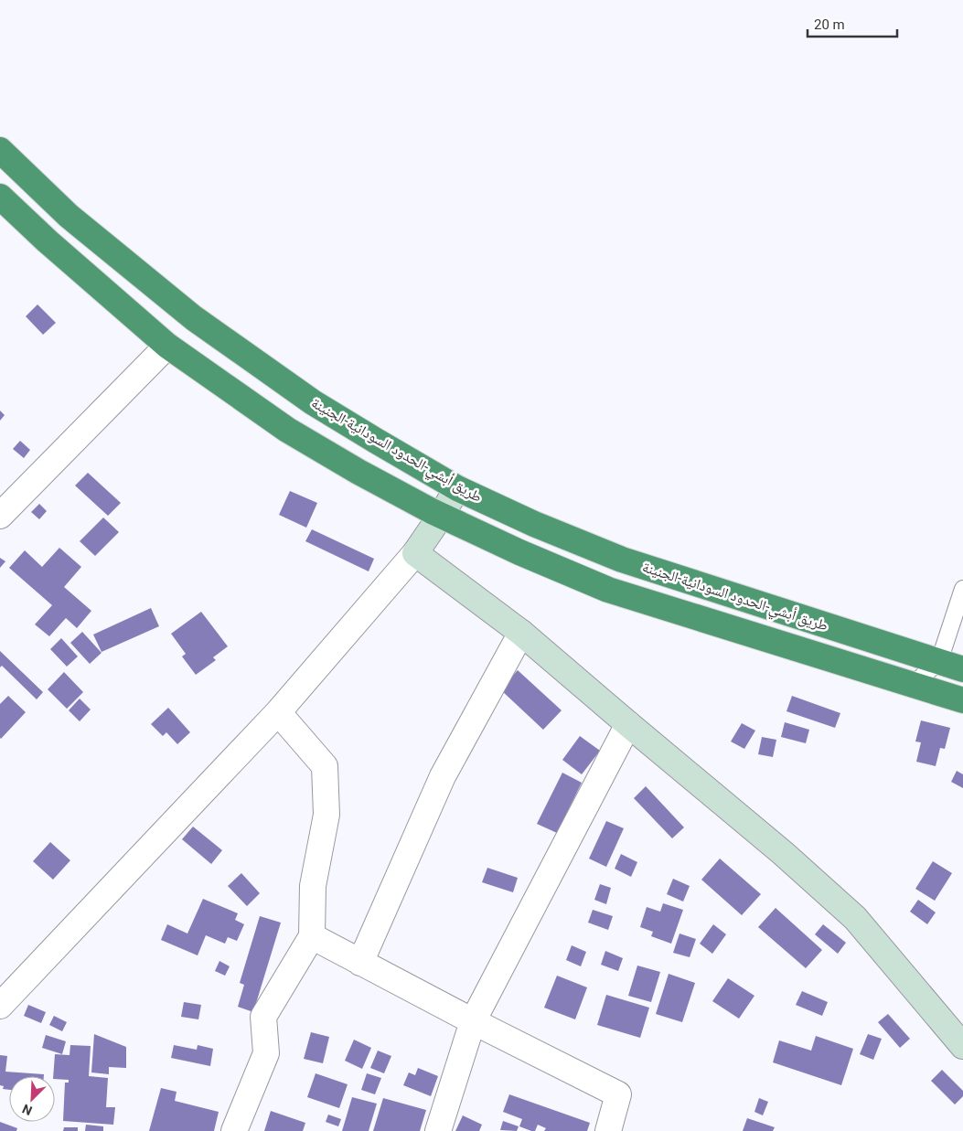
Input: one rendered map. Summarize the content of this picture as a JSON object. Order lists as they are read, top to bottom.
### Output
{
  "streets": {
    "highway": ["طريق أبشي-الحدود السودانية-الجنينة"]
  },
  "scale_bar": "20 m",
  "north": "bottom left"
}
